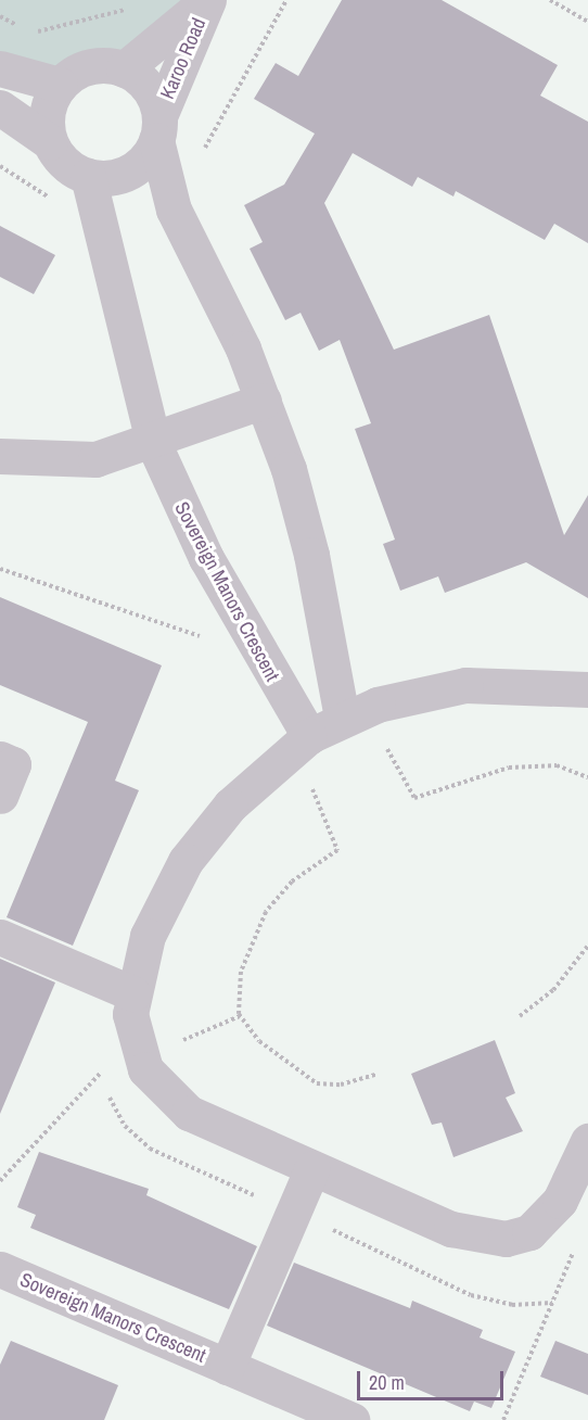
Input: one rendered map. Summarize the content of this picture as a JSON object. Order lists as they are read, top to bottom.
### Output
{
  "streets": {
    "street": ["Karoo Road", "Sovereign Manors Crescent"]
  },
  "crossings": [
    ["Karoo Road", "Sovereign Manors Crescent"]
  ],
  "scale_bar": "20 m"
}
